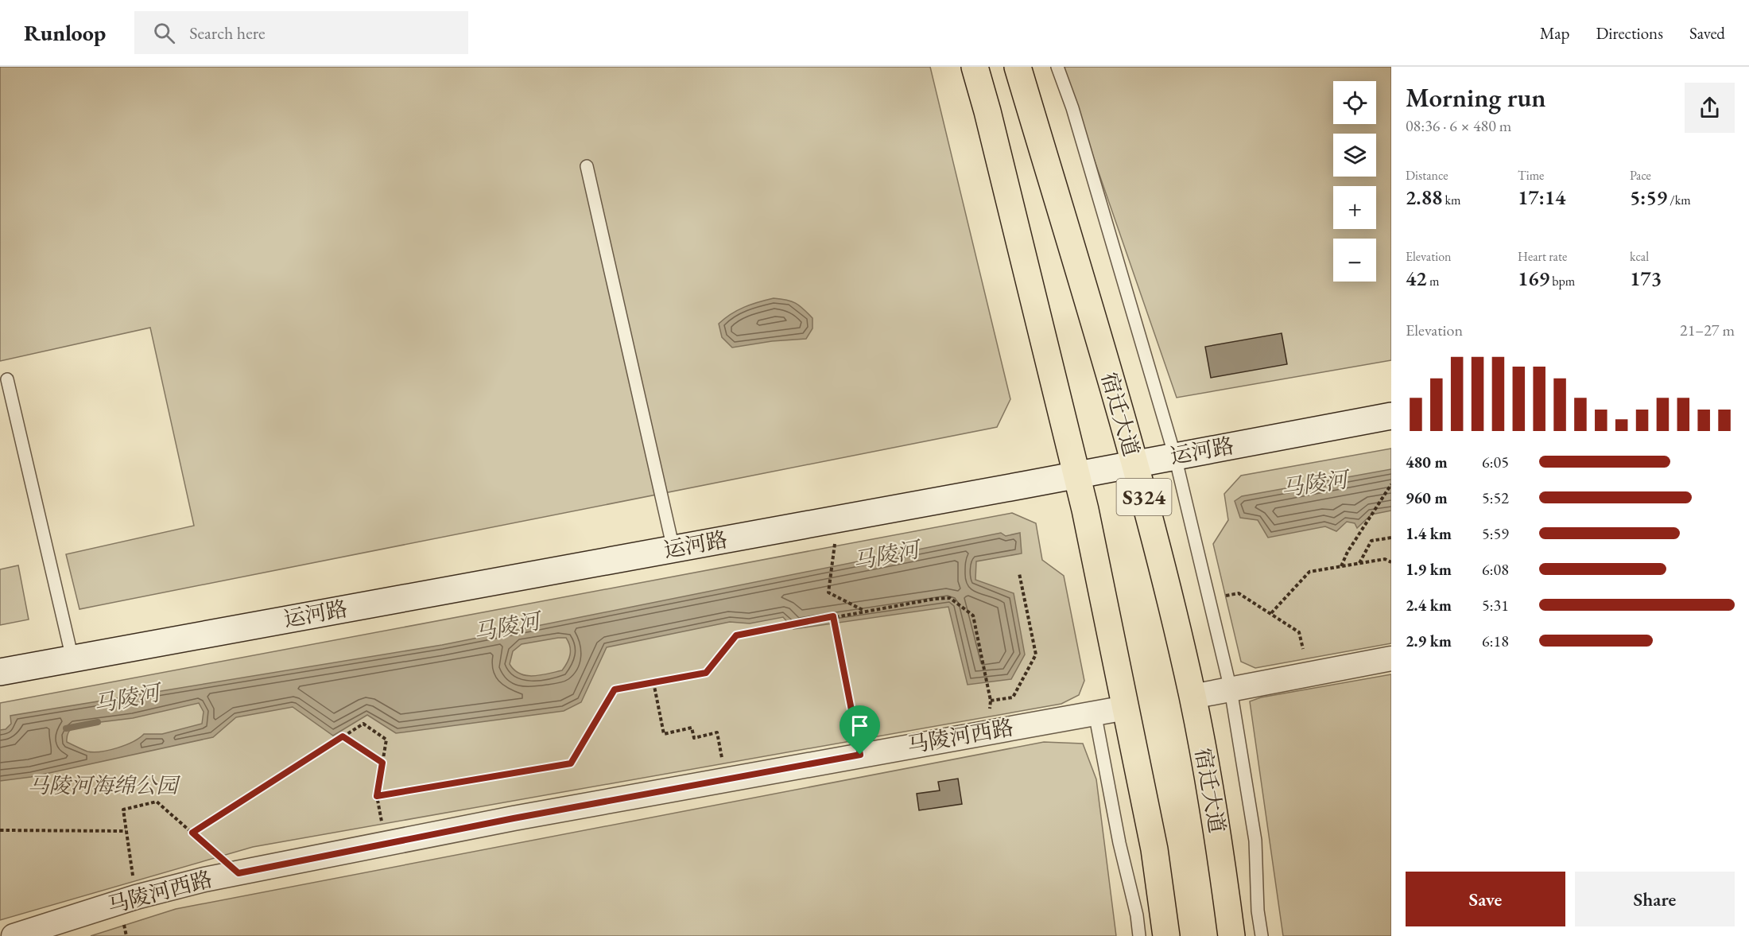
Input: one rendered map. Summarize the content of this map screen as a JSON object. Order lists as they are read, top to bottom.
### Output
{
  "streets": {
    "main road": ["宿迁大道", "S324"],
    "street": ["运河路", "马陵河西路"]
  },
  "crossings": [
    ["宿迁大道", "运河路"],
    ["运河路", "S324"],
    ["S324", "马陵河西路"]
  ],
  "water": ["马陵河"],
  "parks": ["马陵河海绵公园"],
  "page": {
    "header": "Runloop",
    "search": "Search here",
    "nav": ["Map", "Directions", "Saved"],
    "heading": ["Morning run", "08:36 · 6 × 480 m"],
    "map_buttons": ["+", "−"],
    "stats": [
      ["Distance", "2.88 km"],
      ["Time", "17:14"],
      ["Pace", "5:59 /km"],
      ["Elevation", "42 m"],
      ["Heart rate", "169 bpm"],
      ["kcal", "173"]
    ],
    "chart": ["Elevation", "21–27 m"],
    "list": [
      {
        "name": "480 m",
        "note": "6:05"
      },
      {
        "name": "960 m",
        "note": "5:52"
      },
      {
        "name": "1.4 km",
        "note": "5:59"
      },
      {
        "name": "1.9 km",
        "note": "6:08"
      },
      {
        "name": "2.4 km",
        "note": "5:31"
      },
      {
        "name": "2.9 km",
        "note": "6:18"
      }
    ],
    "buttons": ["Save", "Share"]
  }
}
